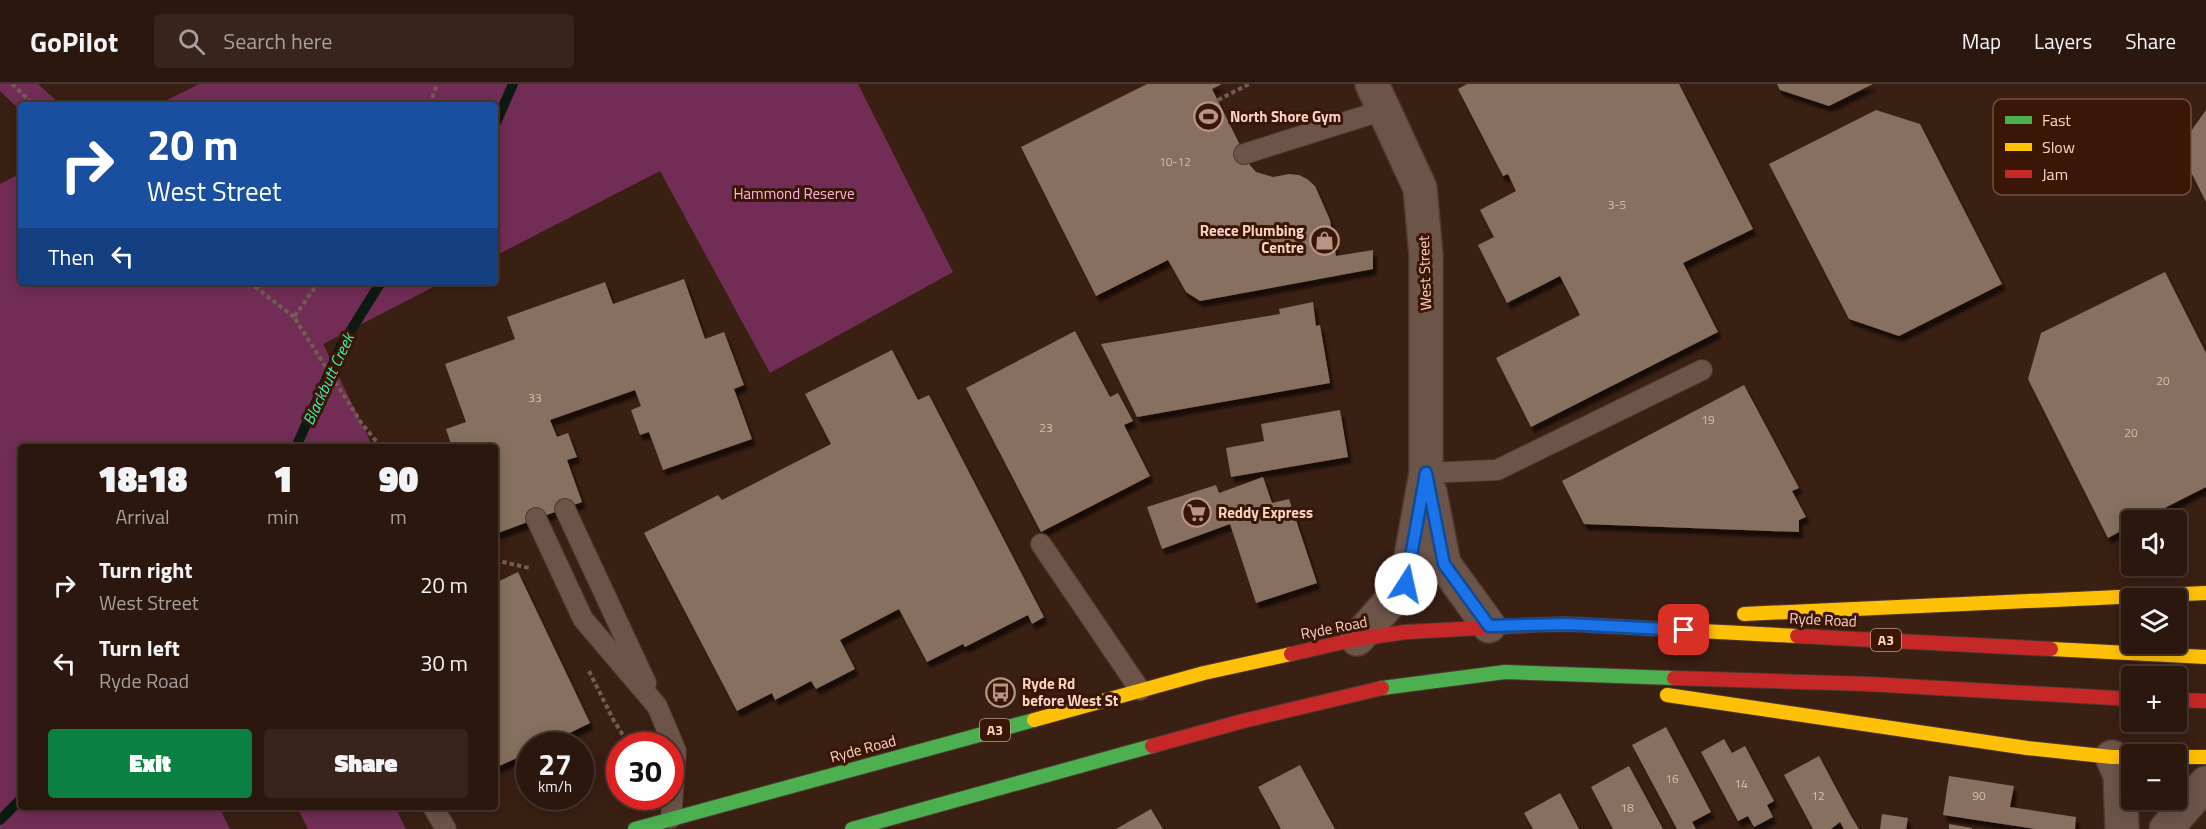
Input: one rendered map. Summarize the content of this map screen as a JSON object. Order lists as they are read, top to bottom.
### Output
{
  "streets": {
    "highway": ["Ryde Road", "A3"],
    "street": ["West Street"]
  },
  "crossings": [
    ["West Street", "Ryde Road"]
  ],
  "water": ["Blackbutt Creek"],
  "parks": ["Hammond Reserve"],
  "places": {
    "sports": ["North Shore Gym"],
    "shop": ["Reece Plumbing Centre"],
    "supermarket": ["Reddy Express"],
    "bus stop": ["Ryde Rd before West St"]
  },
  "house_numbers": [
    "10-12",
    "3-5",
    "20",
    "33",
    "19",
    "23",
    "20",
    "16",
    "14",
    "12",
    "90",
    "18"
  ],
  "legend": ["Fast", "Slow", "Jam"],
  "page": {
    "header": "GoPilot",
    "search": "Search here",
    "nav": ["Map", "Layers", "Share"],
    "turn": ["20 m", "West Street"],
    "then": "Then",
    "eta": [
      "18:18",
      "Arrival",
      "1",
      "min",
      "90",
      "m"
    ],
    "map_buttons": ["+", "−"],
    "list": [
      {
        "name": "Turn right",
        "note": "West Street",
        "value": "20 m"
      },
      {
        "name": "Turn left",
        "note": "Ryde Road",
        "value": "30 m"
      }
    ],
    "buttons": ["Exit", "Share"],
    "speed": "27 km/h",
    "limit": "30"
  }
}
